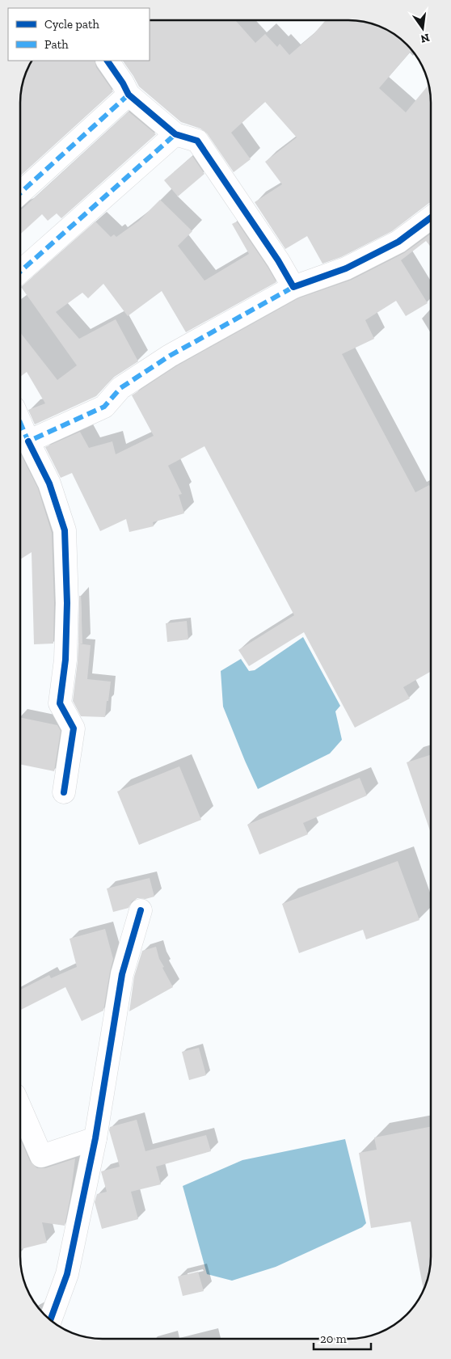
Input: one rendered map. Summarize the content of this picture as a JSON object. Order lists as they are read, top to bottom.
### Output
{
  "legend": ["Cycle path", "Path"],
  "scale_bar": "20 m",
  "north": "bottom"
}
